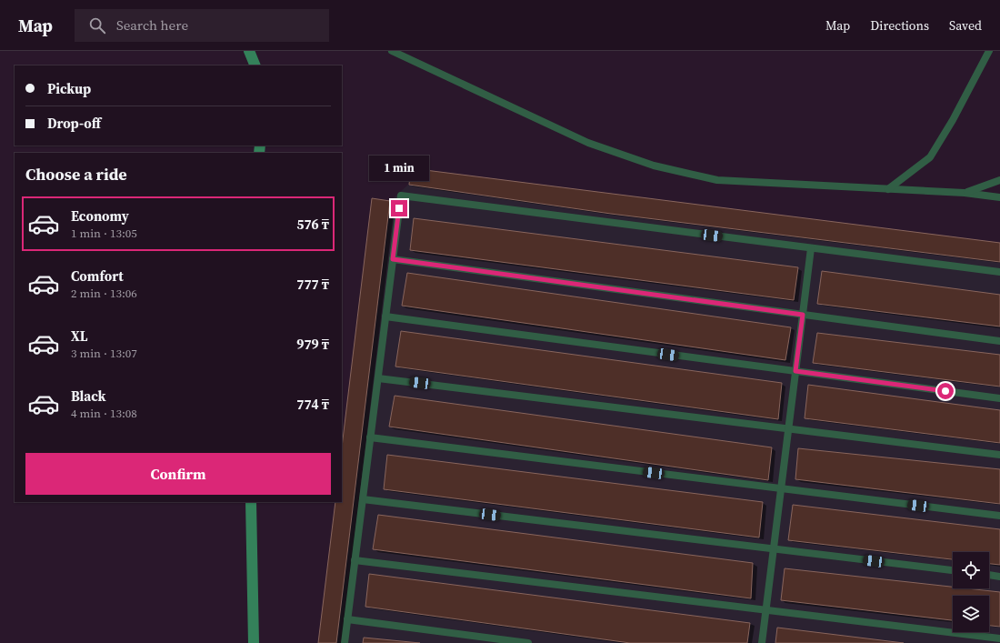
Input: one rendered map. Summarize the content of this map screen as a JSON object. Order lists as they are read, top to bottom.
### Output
{
  "page": {
    "header": "Map",
    "search": "Search here",
    "nav": ["Map", "Directions", "Saved"],
    "banner": ["Pickup", "Drop-off"],
    "heading": "Choose a ride",
    "bubble": "1 min",
    "list": [
      {
        "name": "Economy",
        "note": "1 min · 13:05",
        "value": "576 ₸"
      },
      {
        "name": "Comfort",
        "note": "2 min · 13:06",
        "value": "777 ₸"
      },
      {
        "name": "XL",
        "note": "3 min · 13:07",
        "value": "979 ₸"
      },
      {
        "name": "Black",
        "note": "4 min · 13:08",
        "value": "774 ₸"
      }
    ],
    "buttons": "Confirm"
  }
}
